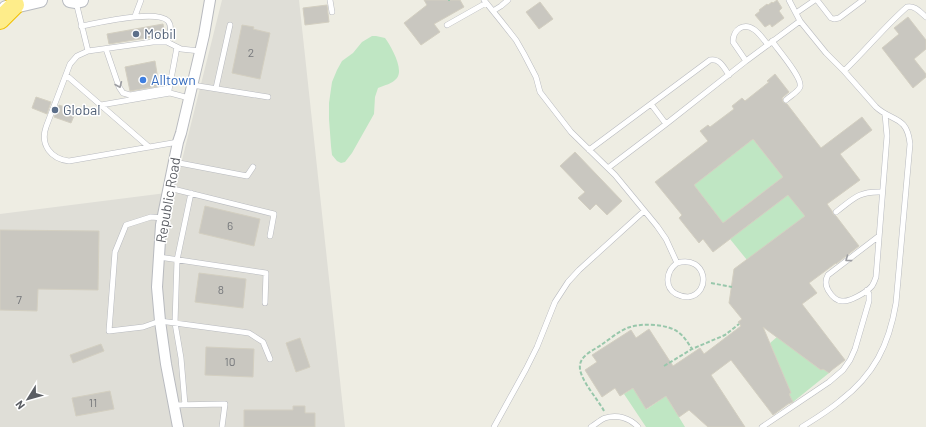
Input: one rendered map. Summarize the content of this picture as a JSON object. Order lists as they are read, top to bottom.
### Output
{
  "streets": {
    "street": ["Republic Road"]
  },
  "places": ["Mobil", "Alltown", "Global"],
  "house_numbers": [
    "2",
    "6",
    "8",
    "7",
    "10",
    "11"
  ],
  "north": "bottom left"
}
